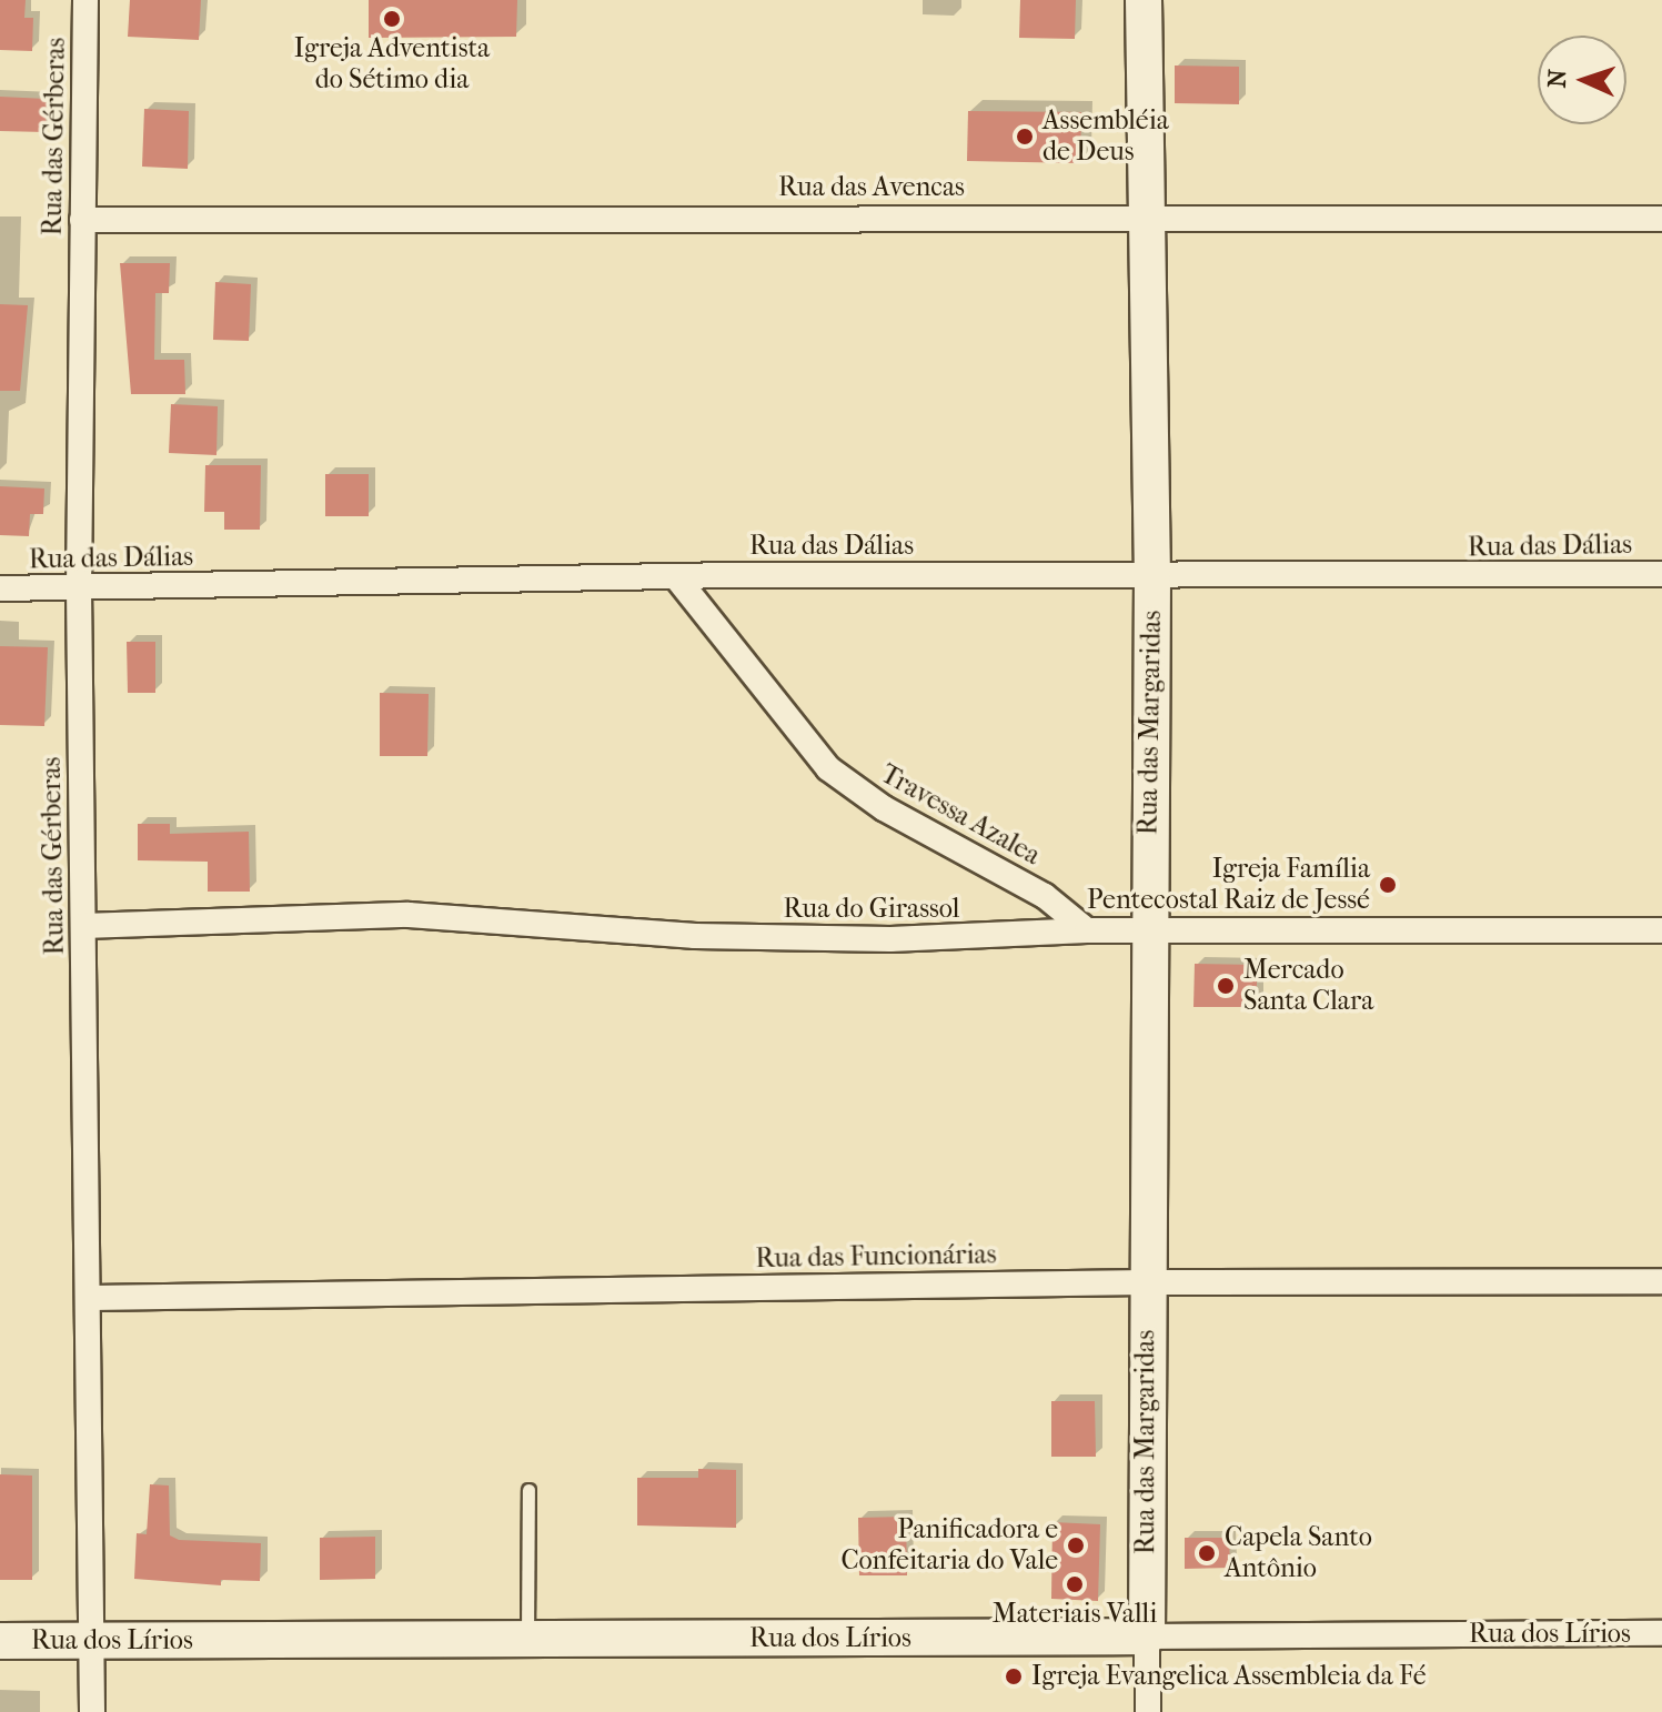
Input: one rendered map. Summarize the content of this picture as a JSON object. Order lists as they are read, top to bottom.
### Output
{
  "streets": {
    "street": [
      "Rua das Gérberas",
      "Rua das Avencas",
      "Rua das Dálias",
      "Rua das Margaridas",
      "Travessa Azalea",
      "Rua do Girassol",
      "Rua das Funcionárias",
      "Rua dos Lírios"
    ]
  },
  "crossings": [
    ["Rua das Gérberas", "Rua das Avencas"],
    ["Rua das Gérberas", "Rua das Dálias"],
    ["Rua das Gérberas", "Rua do Girassol"],
    ["Rua das Gérberas", "Rua das Funcionárias"],
    ["Rua das Gérberas", "Rua dos Lírios"],
    ["Rua das Avencas", "Rua das Margaridas"],
    ["Rua das Dálias", "Rua das Margaridas"],
    ["Rua das Dálias", "Travessa Azalea"],
    ["Rua das Margaridas", "Rua do Girassol"],
    ["Rua das Margaridas", "Rua das Funcionárias"],
    ["Rua das Margaridas", "Rua dos Lírios"],
    ["Travessa Azalea", "Rua do Girassol"]
  ],
  "places": [
    "Igreja Adventista do Sétimo dia",
    "Assembléia de Deus",
    "Igreja Família Pentecostal Raiz de Jessé",
    "Mercado Santa Clara",
    "Panificadora e Confeitaria do Vale",
    "Capela Santo Antônio",
    "Materiais Valli",
    "Igreja Evangelica Assembleia da Fé"
  ],
  "north": "left"
}
